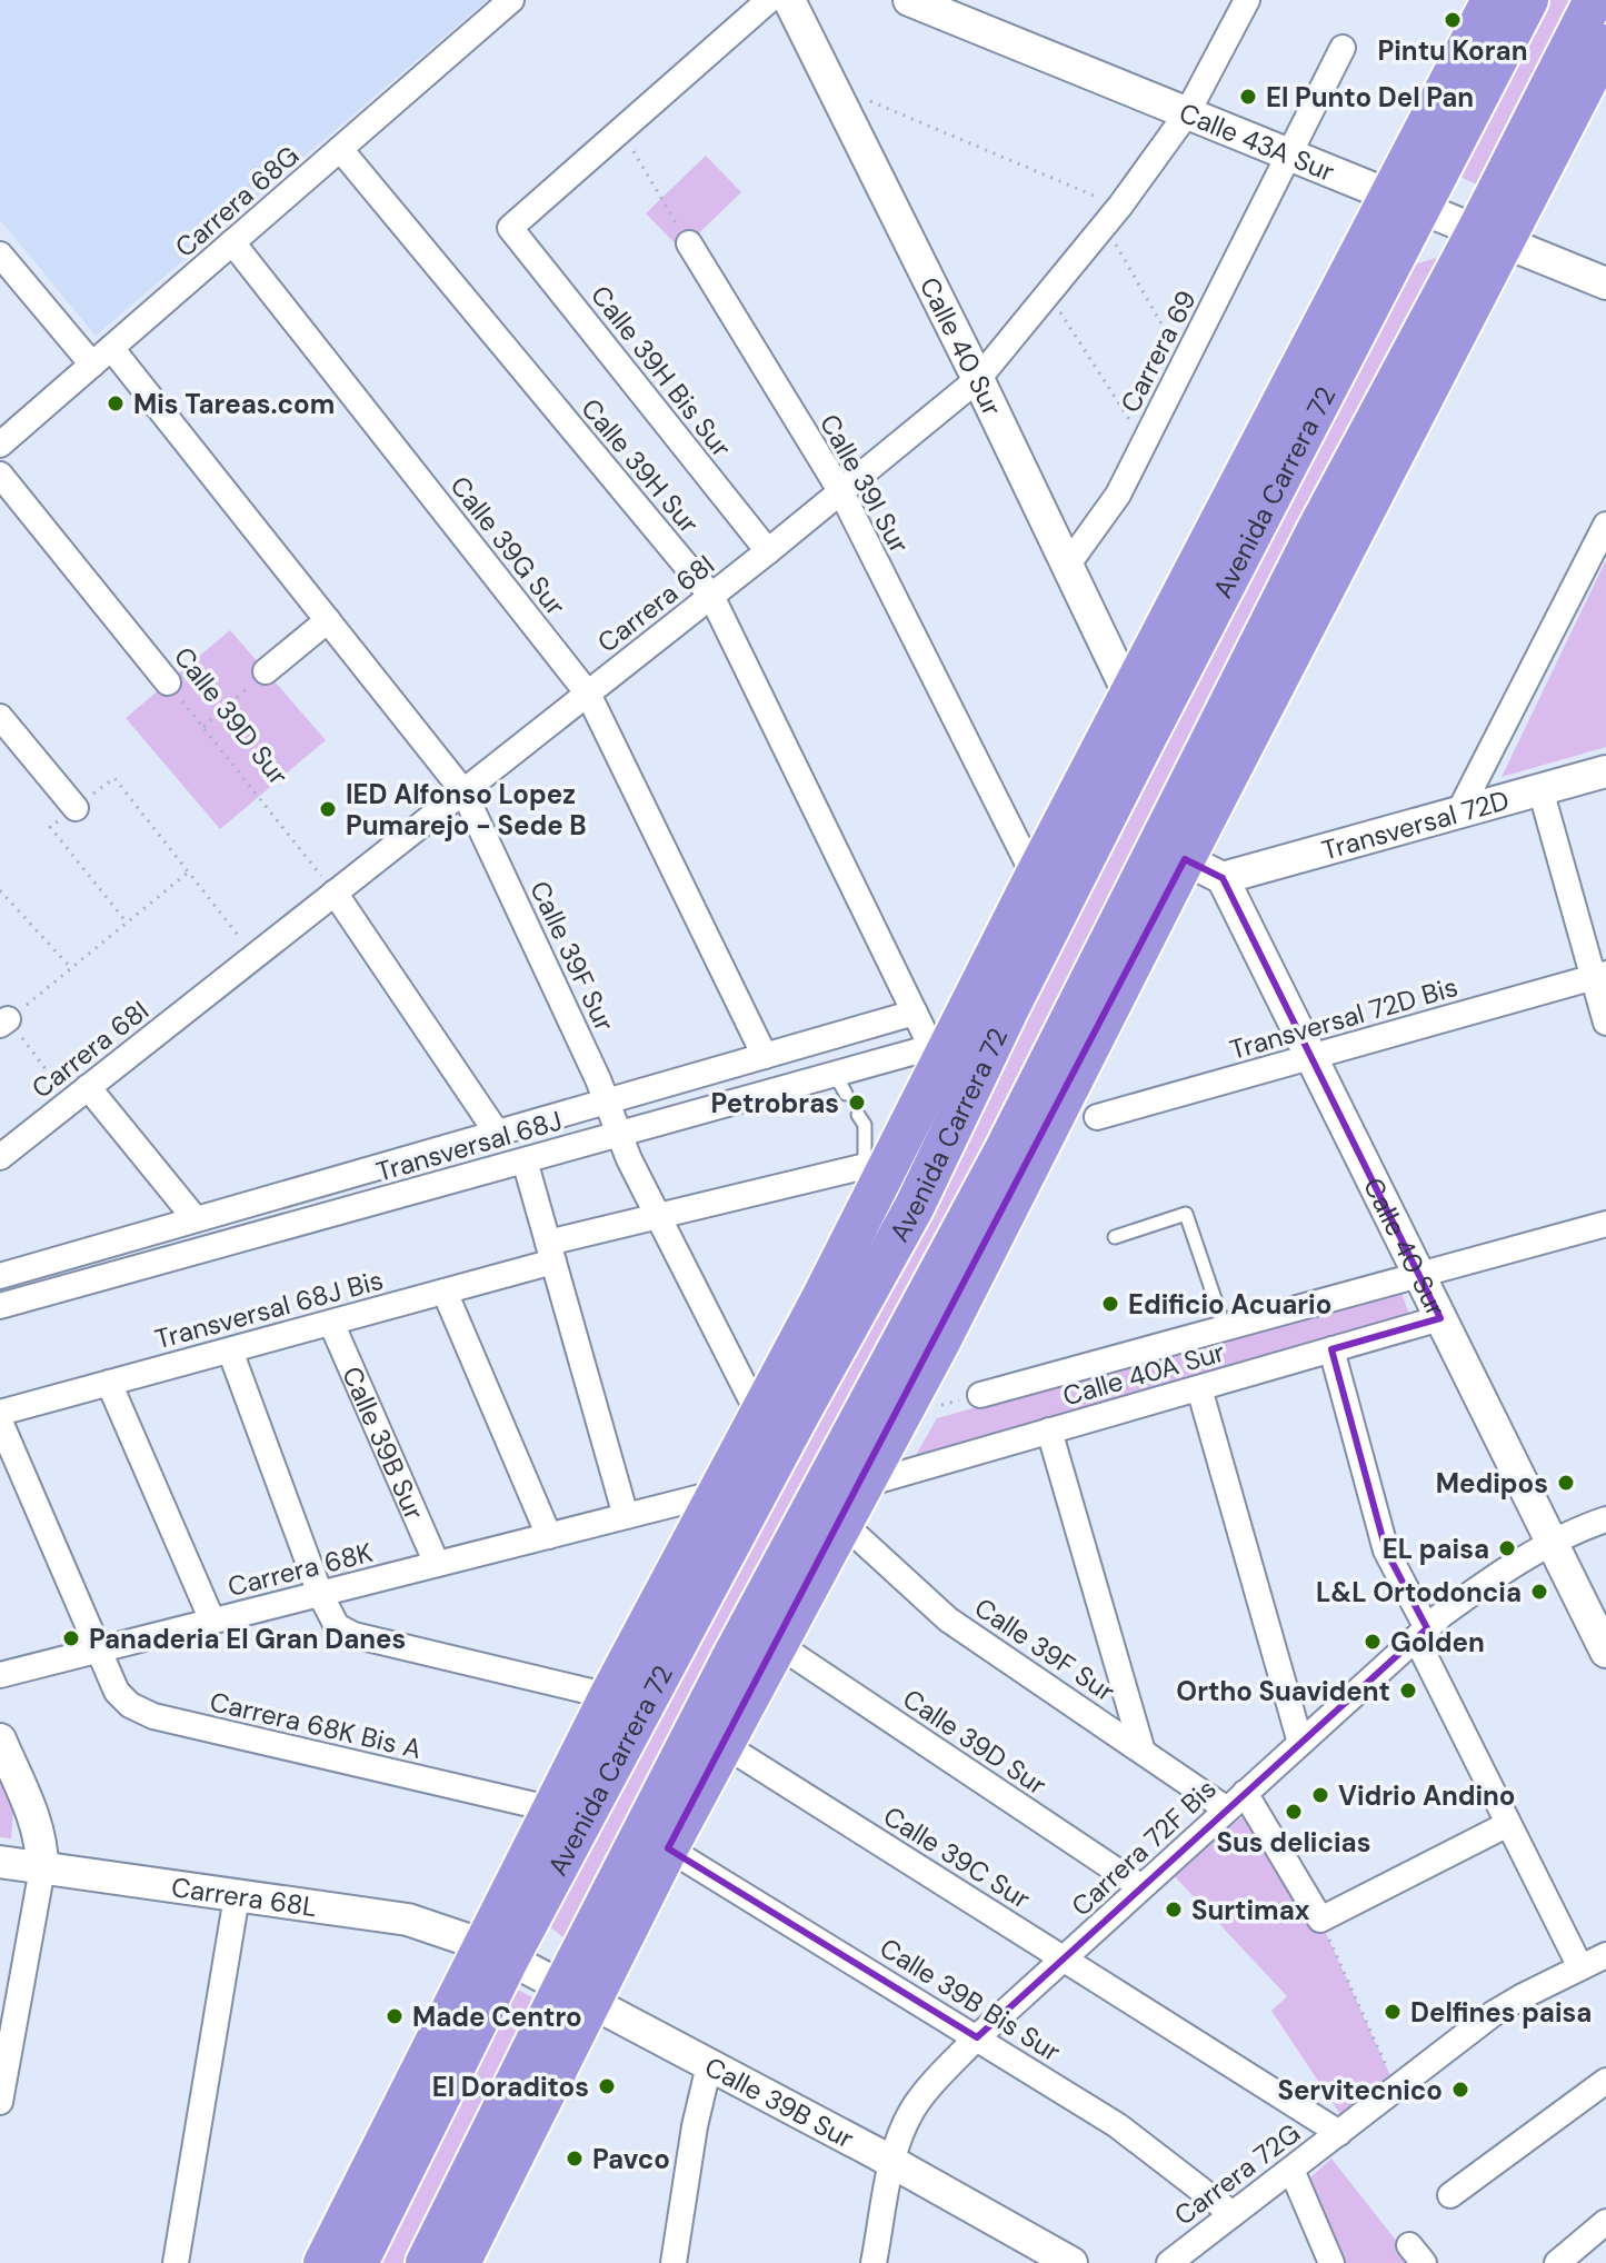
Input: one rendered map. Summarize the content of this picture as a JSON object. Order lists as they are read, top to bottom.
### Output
{
  "streets": {
    "highway": ["Avenida Carrera 72"],
    "street": [
      "Calle 43A Sur",
      "Carrera 68G",
      "Calle 40 Sur",
      "Carrera 69",
      "Calle 39H Bis Sur",
      "Calle 39H Sur",
      "Calle 39I Sur",
      "Calle 39G Sur",
      "Carrera 68I",
      "Calle 39D Sur",
      "Transversal 72D",
      "Calle 39F Sur",
      "Transversal 72D Bis",
      "Transversal 68J",
      "Transversal 68J Bis",
      "Calle 40A Sur",
      "Calle 39B Sur",
      "Carrera 68K",
      "Carrera 68K Bis A",
      "Carrera 72F Bis",
      "Calle 39C Sur",
      "Carrera 68L",
      "Calle 39B Bis Sur",
      "Carrera 72G"
    ]
  },
  "crossings": [
    ["Calle 43A Sur", "Carrera 69"],
    ["Calle 43A Sur", "Avenida Carrera 72"],
    ["Calle 43A Sur", "Carrera 68I"],
    ["Carrera 68G", "Calle 39H Sur"],
    ["Carrera 68G", "Calle 39G Sur"],
    ["Carrera 68G", "Calle 39F Sur"],
    ["Calle 40 Sur", "Carrera 69"],
    ["Calle 40 Sur", "Avenida Carrera 72"],
    ["Calle 40 Sur", "Carrera 68I"],
    ["Calle 40 Sur", "Transversal 72D"],
    ["Calle 40 Sur", "Transversal 72D Bis"],
    ["Calle 40 Sur", "Calle 40A Sur"],
    ["Calle 40 Sur", "Carrera 72F Bis"],
    ["Calle 39H Bis Sur", "Carrera 68I"],
    ["Calle 39H Sur", "Avenida Carrera 72"],
    ["Calle 39H Sur", "Carrera 68I"],
    ["Calle 39H Sur", "Transversal 68J"],
    ["Calle 39I Sur", "Avenida Carrera 72"],
    ["Calle 39I Sur", "Carrera 68I"],
    ["Avenida Carrera 72", "Calle 39D Sur"],
    ["Avenida Carrera 72", "Calle 39F Sur"],
    ["Avenida Carrera 72", "Transversal 68J"],
    ["Avenida Carrera 72", "Transversal 68J Bis"],
    ["Avenida Carrera 72", "Calle 40A Sur"],
    ["Avenida Carrera 72", "Calle 39B Sur"],
    ["Avenida Carrera 72", "Carrera 68K"],
    ["Avenida Carrera 72", "Carrera 68K Bis A"],
    ["Avenida Carrera 72", "Calle 39C Sur"],
    ["Avenida Carrera 72", "Carrera 68L"],
    ["Avenida Carrera 72", "Calle 39B Bis Sur"],
    ["Calle 39G Sur", "Carrera 68I"],
    ["Calle 39G Sur", "Transversal 68J"],
    ["Carrera 68I", "Calle 39D Sur"],
    ["Carrera 68I", "Calle 39F Sur"],
    ["Calle 39D Sur", "Carrera 72F Bis"],
    ["Calle 39F Sur", "Transversal 68J"],
    ["Calle 39F Sur", "Transversal 68J Bis"],
    ["Calle 39F Sur", "Carrera 72F Bis"],
    ["Transversal 68J Bis", "Calle 39B Sur"],
    ["Calle 39B Sur", "Carrera 68K"],
    ["Calle 39B Sur", "Carrera 72F Bis"],
    ["Calle 39B Sur", "Carrera 68L"],
    ["Carrera 68K", "Carrera 68K Bis A"],
    ["Carrera 72F Bis", "Calle 39C Sur"],
    ["Carrera 72F Bis", "Calle 39B Bis Sur"],
    ["Calle 39C Sur", "Carrera 72G"],
    ["Calle 39B Bis Sur", "Carrera 72G"]
  ],
  "places": [
    "Pintu Koran",
    "El Punto Del Pan",
    "Mis Tareas.com",
    "IED Alfonso Lopez Pumarejo - Sede B",
    "Petrobras",
    "Edificio Acuario",
    "Medipos",
    "EL paisa",
    "L&L Ortodoncia",
    "Panaderia El Gran Danes",
    "Golden",
    "Ortho Suavident",
    "Vidrio Andino",
    "Sus delicias",
    "Surtimax",
    "Delfines paisa",
    "Made Centro",
    "El Doraditos",
    "Servitecnico",
    "Pavco"
  ]
}
